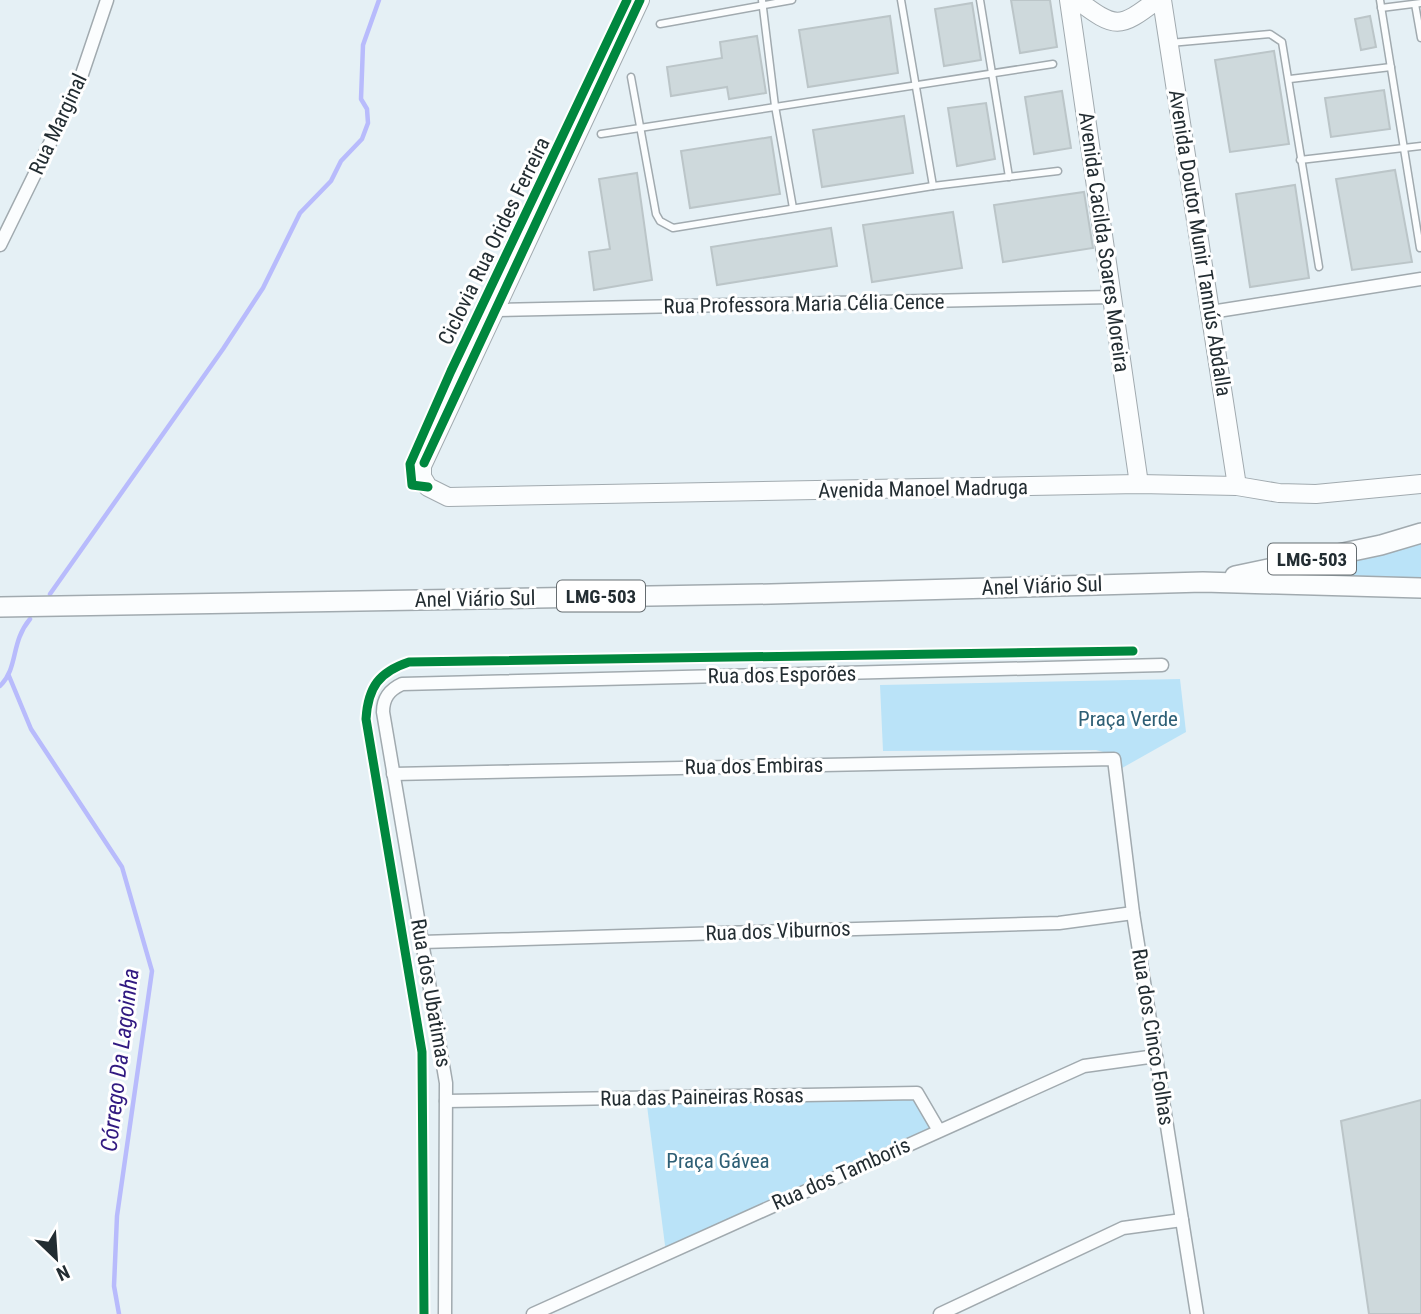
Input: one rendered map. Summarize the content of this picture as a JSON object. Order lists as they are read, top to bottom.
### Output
{
  "streets": {
    "main road": ["LMG-503", "Anel Viário Sul"],
    "street": [
      "Rua Marginal",
      "Avenida Cacilda Soares Moreira",
      "Avenida Doutor Munir Tannús Abdalla",
      "Rua Professora Maria Célia Cence",
      "Avenida Manoel Madruga",
      "Rua dos Esporões",
      "Rua dos Embiras",
      "Rua dos Viburnos",
      "Rua dos Ubatimas",
      "Rua dos Cinco Folhas",
      "Rua das Paineiras Rosas",
      "Rua dos Tamboris"
    ],
    "cycle path": ["Ciclovia Rua Orides Ferreira"]
  },
  "crossings": [
    ["Avenida Cacilda Soares Moreira", "Rua Professora Maria Célia Cence"],
    ["Avenida Cacilda Soares Moreira", "Avenida Manoel Madruga"],
    ["Avenida Doutor Munir Tannús Abdalla", "Avenida Manoel Madruga"],
    ["Rua Professora Maria Célia Cence", "Avenida Manoel Madruga"],
    ["Rua dos Esporões", "Rua dos Ubatimas"],
    ["Rua dos Embiras", "Rua dos Ubatimas"],
    ["Rua dos Embiras", "Rua dos Cinco Folhas"],
    ["Rua dos Viburnos", "Rua dos Ubatimas"],
    ["Rua dos Viburnos", "Rua dos Cinco Folhas"],
    ["Rua dos Ubatimas", "Rua das Paineiras Rosas"],
    ["Rua dos Cinco Folhas", "Rua dos Tamboris"],
    ["Rua das Paineiras Rosas", "Rua dos Tamboris"]
  ],
  "water": ["Córrego Da Lagoinha"],
  "parks": ["Praça Verde", "Praça Gávea"],
  "north": "bottom right"
}
